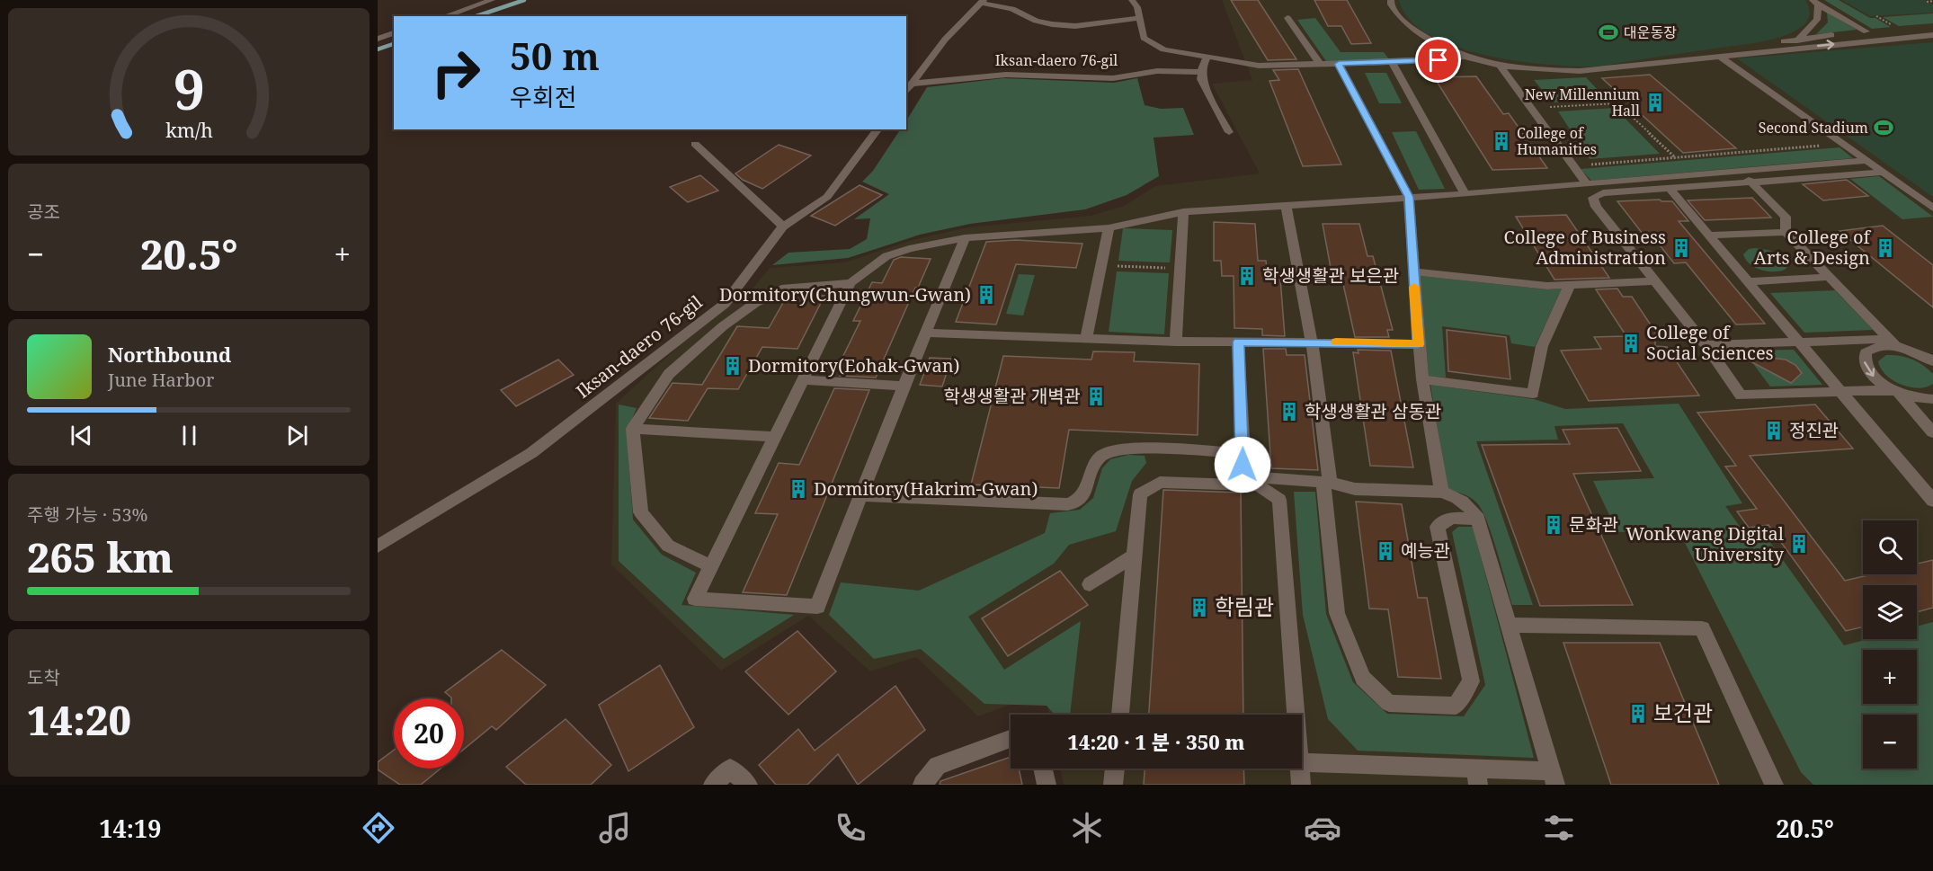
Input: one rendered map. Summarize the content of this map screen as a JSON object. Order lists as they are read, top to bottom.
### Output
{
  "streets": {
    "street": ["Iksan-daero 76-gil"]
  },
  "places": {
    "sports": ["대운동장", "Second Stadium"],
    "building": [
      "New Millennium Hall",
      "College of Humanities",
      "College of Business Administration",
      "College of Arts & Design",
      "학생생활관 보은관",
      "Dormitory(Chungwun-Gwan)",
      "College of Social Sciences",
      "Dormitory(Eohak-Gwan)",
      "학생생활관 개벽관",
      "학생생활관 삼동관",
      "정진관",
      "Dormitory(Hakrim-Gwan)",
      "문화관",
      "Wonkwang Digital University",
      "예능관",
      "학림관",
      "보건관"
    ]
  },
  "page": {
    "turn": ["50 m", "우회전"],
    "tile": [
      "공조",
      ["주행 가능 · 53%", "265 km"],
      ["도착", "14:20"]
    ],
    "heat": ["−", "20.5°", "+"],
    "song": ["Northbound", "June Harbor"],
    "map_buttons": ["+", "−"],
    "limit": "20",
    "trip": "14:20 · 1 분 · 350 m",
    "tabs": ["14:19", "20.5°"],
    "gauge": ["9", "km/h"]
  }
}
